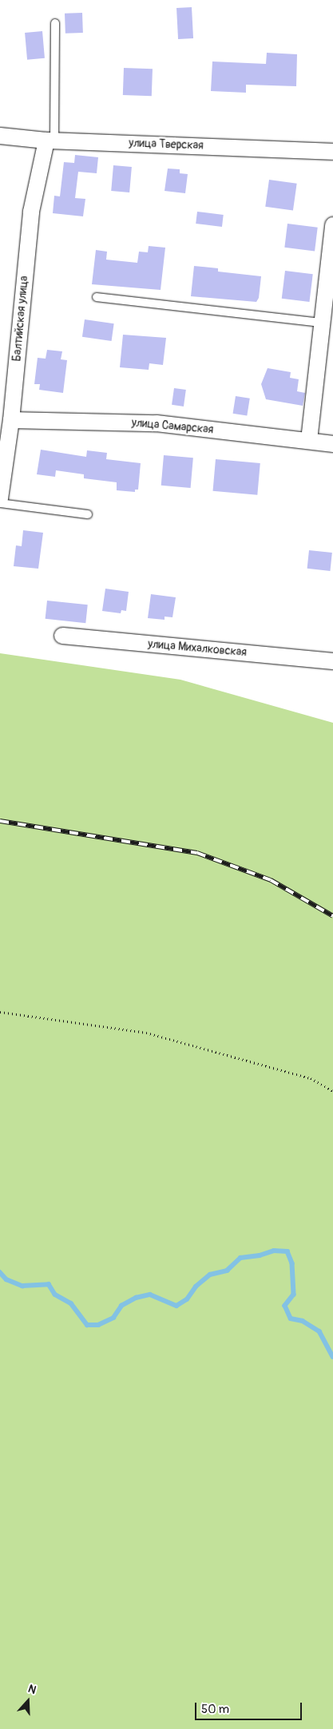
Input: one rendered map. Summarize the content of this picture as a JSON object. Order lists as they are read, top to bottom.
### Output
{
  "streets": {
    "street": [
      "улица Тверская",
      "Балтийская улица",
      "улица Самарская",
      "улица Михалковская"
    ]
  },
  "crossings": [
    ["улица Тверская", "Балтийская улица"],
    ["Балтийская улица", "улица Самарская"]
  ],
  "scale_bar": "50 m",
  "north": "top"
}
